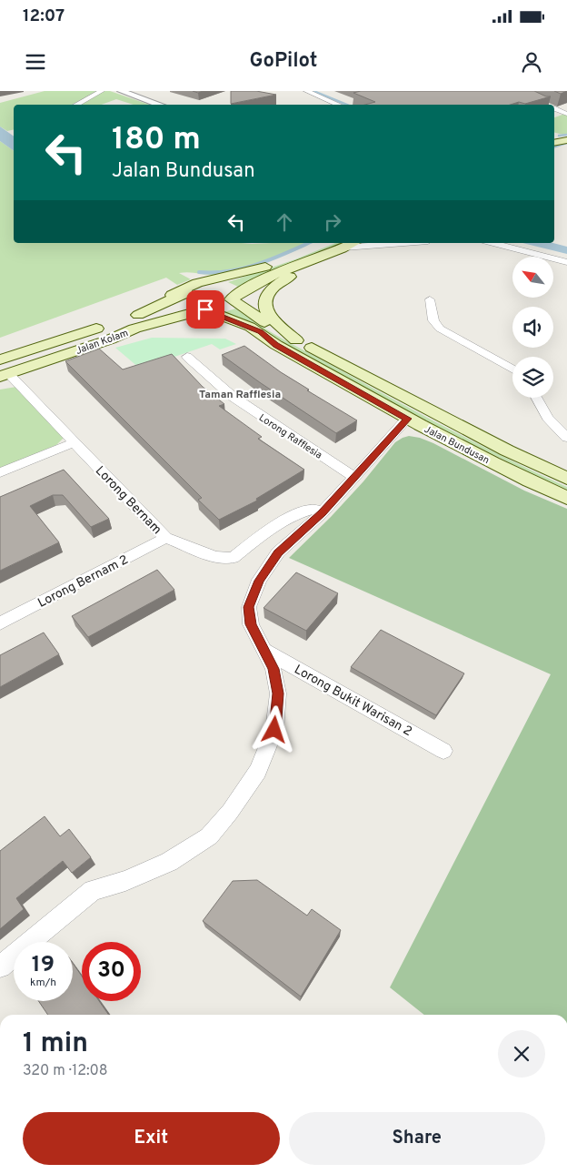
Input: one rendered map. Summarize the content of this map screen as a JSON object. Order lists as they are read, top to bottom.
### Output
{
  "streets": {
    "main road": ["Jalan Kolam", "Jalan Bundusan"],
    "street": [
      "Lorong Rafflesia",
      "Lorong Bernam",
      "Lorong Bernam 2",
      "Lorong Bukit Warisan 2"
    ]
  },
  "crossings": [
    ["Jalan Kolam", "Jalan Bundusan"],
    ["Jalan Kolam", "Lorong Bernam"],
    ["Lorong Bernam", "Lorong Bernam 2"]
  ],
  "districts": ["Taman Rafflesia"],
  "north": "top left",
  "page": {
    "status": "12:07",
    "header": "GoPilot",
    "turn": ["180 m", "Jalan Bundusan"],
    "speed": "19 km/h",
    "limit": "30",
    "heading": ["1 min", "320 m · 12:08"],
    "buttons": ["Exit", "Share"]
  }
}
